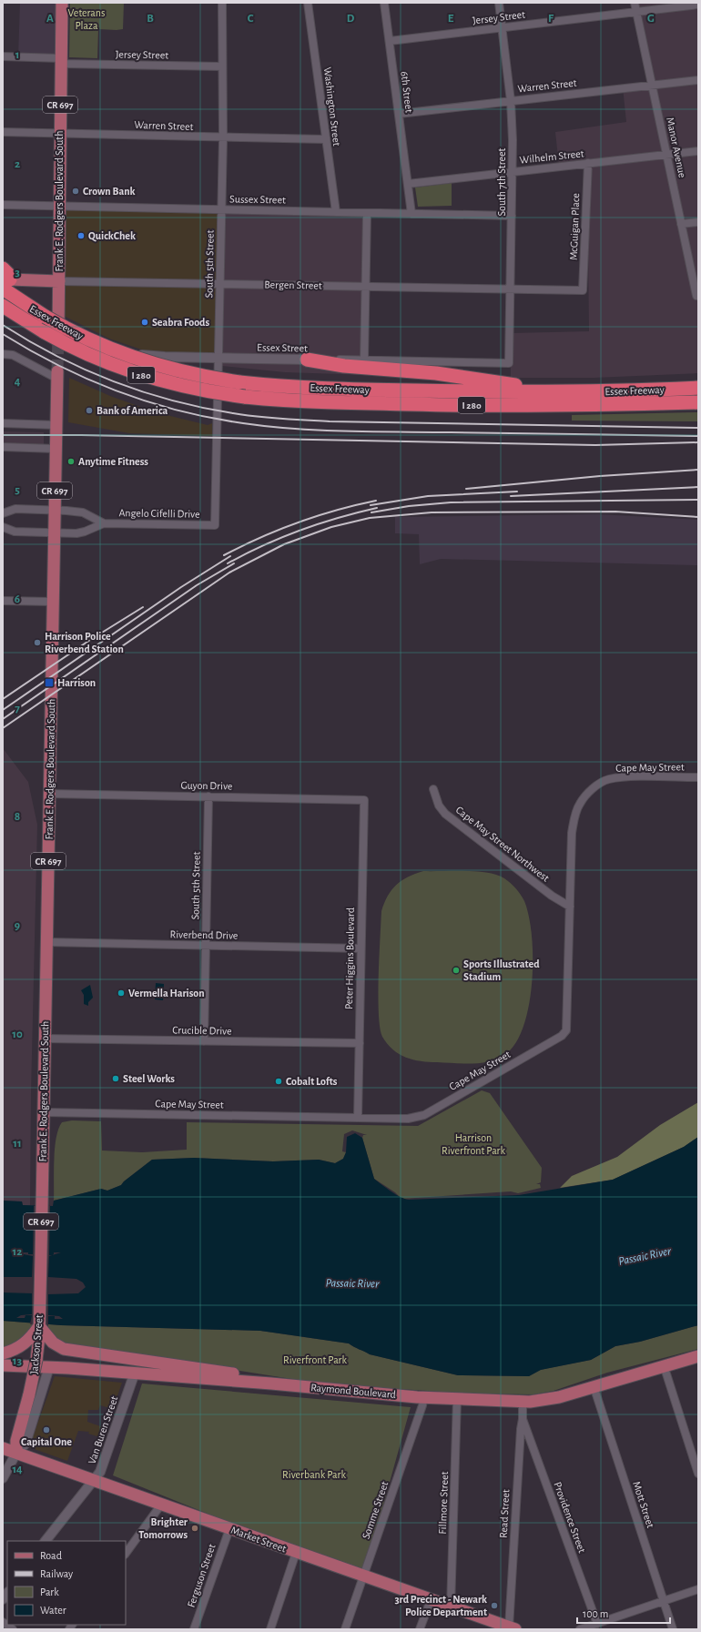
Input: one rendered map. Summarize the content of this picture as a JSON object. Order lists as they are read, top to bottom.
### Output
{
  "streets": {
    "highway": ["Essex Freeway", "I 280"],
    "main road": [
      "CR 697",
      "Frank E. Rodgers Boulevard South",
      "Bergen Street",
      "Jackson Street",
      "Raymond Boulevard",
      "Market Street"
    ],
    "street": [
      "Jersey Street",
      "Warren Street",
      "6th Street",
      "Washington Street",
      "Manor Avenue",
      "Wilhelm Street",
      "South 7th Street",
      "Sussex Street",
      "McGuigan Place",
      "South 5th Street",
      "Essex Street",
      "Angelo Cifelli Drive",
      "Cape May Street",
      "Guyon Drive",
      "Cape May Street Northwest",
      "Riverbend Drive",
      "Peter Higgins Boulevard",
      "Crucible Drive",
      "Van Buren Street",
      "Fillmore Street",
      "Mott Street",
      "Somme Street",
      "Read Street",
      "Providence Street",
      "Ferguson Street"
    ]
  },
  "crossings": [
    ["Jersey Street", "6th Street"],
    ["Jersey Street", "Manor Avenue"],
    ["Jersey Street", "South 7th Street"],
    ["Jersey Street", "Frank E. Rodgers Boulevard South"],
    ["Jersey Street", "South 5th Street"],
    ["Warren Street", "6th Street"],
    ["Warren Street", "Washington Street"],
    ["Warren Street", "Manor Avenue"],
    ["Warren Street", "South 7th Street"],
    ["Warren Street", "Frank E. Rodgers Boulevard South"],
    ["Warren Street", "South 5th Street"],
    ["6th Street", "Wilhelm Street"],
    ["6th Street", "Sussex Street"],
    ["Washington Street", "Sussex Street"],
    ["Manor Avenue", "Wilhelm Street"],
    ["Wilhelm Street", "South 7th Street"],
    ["Wilhelm Street", "McGuigan Place"],
    ["South 7th Street", "Sussex Street"],
    ["South 7th Street", "Bergen Street"],
    ["South 7th Street", "Essex Street"],
    ["Sussex Street", "Frank E. Rodgers Boulevard South"],
    ["Sussex Street", "South 5th Street"],
    ["Frank E. Rodgers Boulevard South", "Bergen Street"],
    ["Frank E. Rodgers Boulevard South", "Essex Freeway"],
    ["Frank E. Rodgers Boulevard South", "Essex Street"],
    ["Frank E. Rodgers Boulevard South", "Angelo Cifelli Drive"],
    ["Frank E. Rodgers Boulevard South", "Cape May Street"],
    ["Frank E. Rodgers Boulevard South", "Guyon Drive"],
    ["Frank E. Rodgers Boulevard South", "Riverbend Drive"],
    ["Frank E. Rodgers Boulevard South", "Crucible Drive"],
    ["Frank E. Rodgers Boulevard South", "Jackson Street"],
    ["McGuigan Place", "Bergen Street"],
    ["South 5th Street", "Bergen Street"],
    ["South 5th Street", "Essex Street"],
    ["South 5th Street", "Angelo Cifelli Drive"],
    ["South 5th Street", "Guyon Drive"],
    ["South 5th Street", "Riverbend Drive"],
    ["South 5th Street", "Crucible Drive"],
    ["Bergen Street", "Essex Freeway"],
    ["Essex Freeway", "Essex Street"],
    ["Cape May Street", "Cape May Street Northwest"],
    ["Cape May Street", "Peter Higgins Boulevard"],
    ["Guyon Drive", "Peter Higgins Boulevard"],
    ["Riverbend Drive", "Peter Higgins Boulevard"],
    ["Peter Higgins Boulevard", "Crucible Drive"],
    ["Jackson Street", "Raymond Boulevard"],
    ["Jackson Street", "Market Street"],
    ["Raymond Boulevard", "Van Buren Street"],
    ["Raymond Boulevard", "Fillmore Street"],
    ["Raymond Boulevard", "Mott Street"],
    ["Raymond Boulevard", "Somme Street"],
    ["Raymond Boulevard", "Read Street"],
    ["Van Buren Street", "Market Street"],
    ["Fillmore Street", "Market Street"],
    ["Somme Street", "Market Street"],
    ["Read Street", "Providence Street"],
    ["Read Street", "Market Street"],
    ["Market Street", "Ferguson Street"]
  ],
  "water": ["Passaic River"],
  "parks": [
    "Veterans Plaza",
    "Harrison Riverfront Park",
    "Riverfront Park",
    "Riverbank Park"
  ],
  "places": {
    "other": [
      "Crown Bank",
      "QuickChek",
      "Seabra Foods",
      "Bank of America",
      "Anytime Fitness",
      "Harrison Police Riverbend Station",
      "Sports Illustrated Stadium",
      "Vermella Harison",
      "Steel Works",
      "Cobalt Lofts",
      "Capital One",
      "Brighter Tomorrows",
      "3rd Precinct - Newark Police Department"
    ],
    "transit": ["Harrison"]
  },
  "legend": [
    "Road",
    "Railway",
    "Park",
    "Water"
  ],
  "scale_bar": "100 m",
  "grid": {
    "columns": [
      "A",
      "B",
      "C",
      "D",
      "E",
      "F",
      "G"
    ],
    "rows": [
      "1",
      "2",
      "3",
      "4",
      "5",
      "6",
      "7",
      "8",
      "9",
      "10",
      "11",
      "12",
      "13",
      "14"
    ]
  }
}
